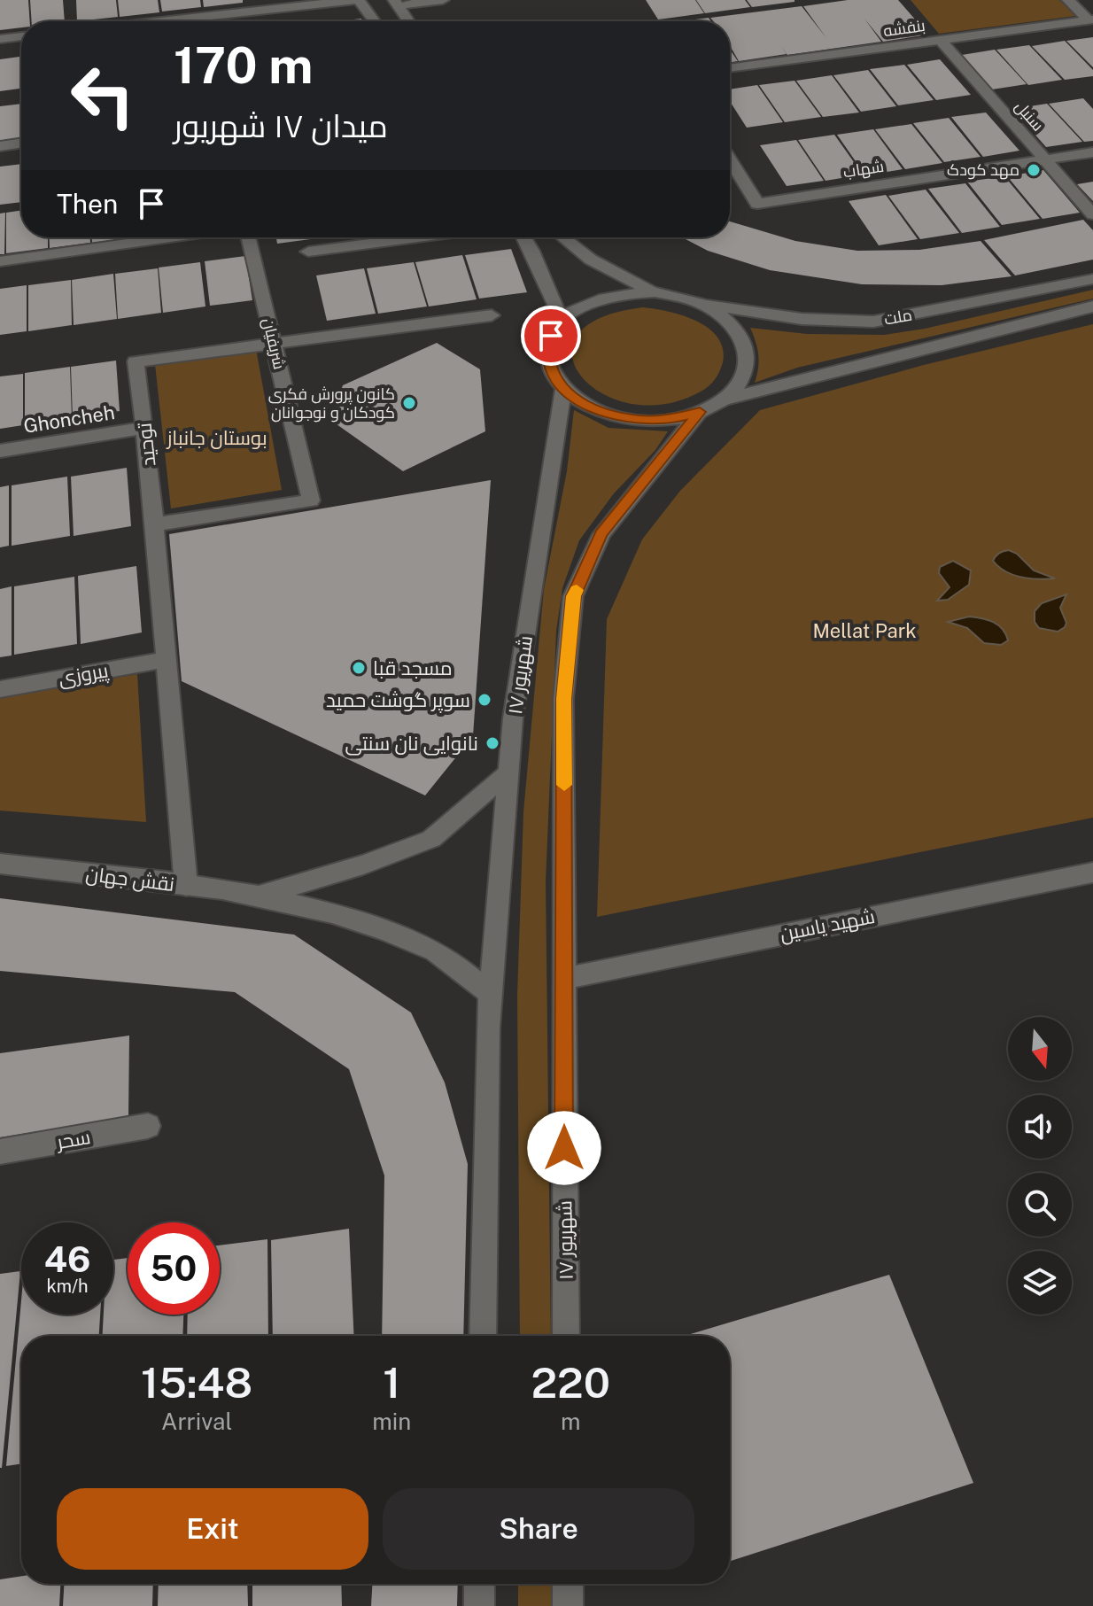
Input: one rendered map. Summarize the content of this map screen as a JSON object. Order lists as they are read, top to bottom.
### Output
{
  "streets": {
    "street": [
      "بنفشه",
      "سنبل",
      "شهاب",
      "ملت",
      "شریفیان",
      "Ghoncheh",
      "توحید",
      "پیروزی",
      "۱۷ شهریور",
      "نقش جهان",
      "شهید یاسین",
      "سحر"
    ]
  },
  "crossings": [
    ["بنفشه", "سنبل"],
    ["سنبل", "شهاب"],
    ["ملت", "۱۷ شهریور"],
    ["شریفیان", "توحید"],
    ["Ghoncheh", "توحید"],
    ["توحید", "پیروزی"],
    ["توحید", "نقش جهان"],
    ["۱۷ شهریور", "نقش جهان"],
    ["۱۷ شهریور", "شهید یاسین"]
  ],
  "parks": ["بوستان جانباز", "Mellat Park"],
  "places": [
    "مهد کودک",
    "کانون پرورش فکری کودکان و نوجوانان",
    "مسجد قبا",
    "سوپر گوشت حمید",
    "نانوایی نان سنتی"
  ],
  "north": "bottom",
  "page": {
    "turn": ["170 m", "میدان ۱۷ شهریور"],
    "then": "Then",
    "speed": "46 km/h",
    "limit": "50",
    "eta": [
      "15:48",
      "Arrival",
      "1",
      "min",
      "220",
      "m"
    ],
    "buttons": ["Exit", "Share"]
  }
}
